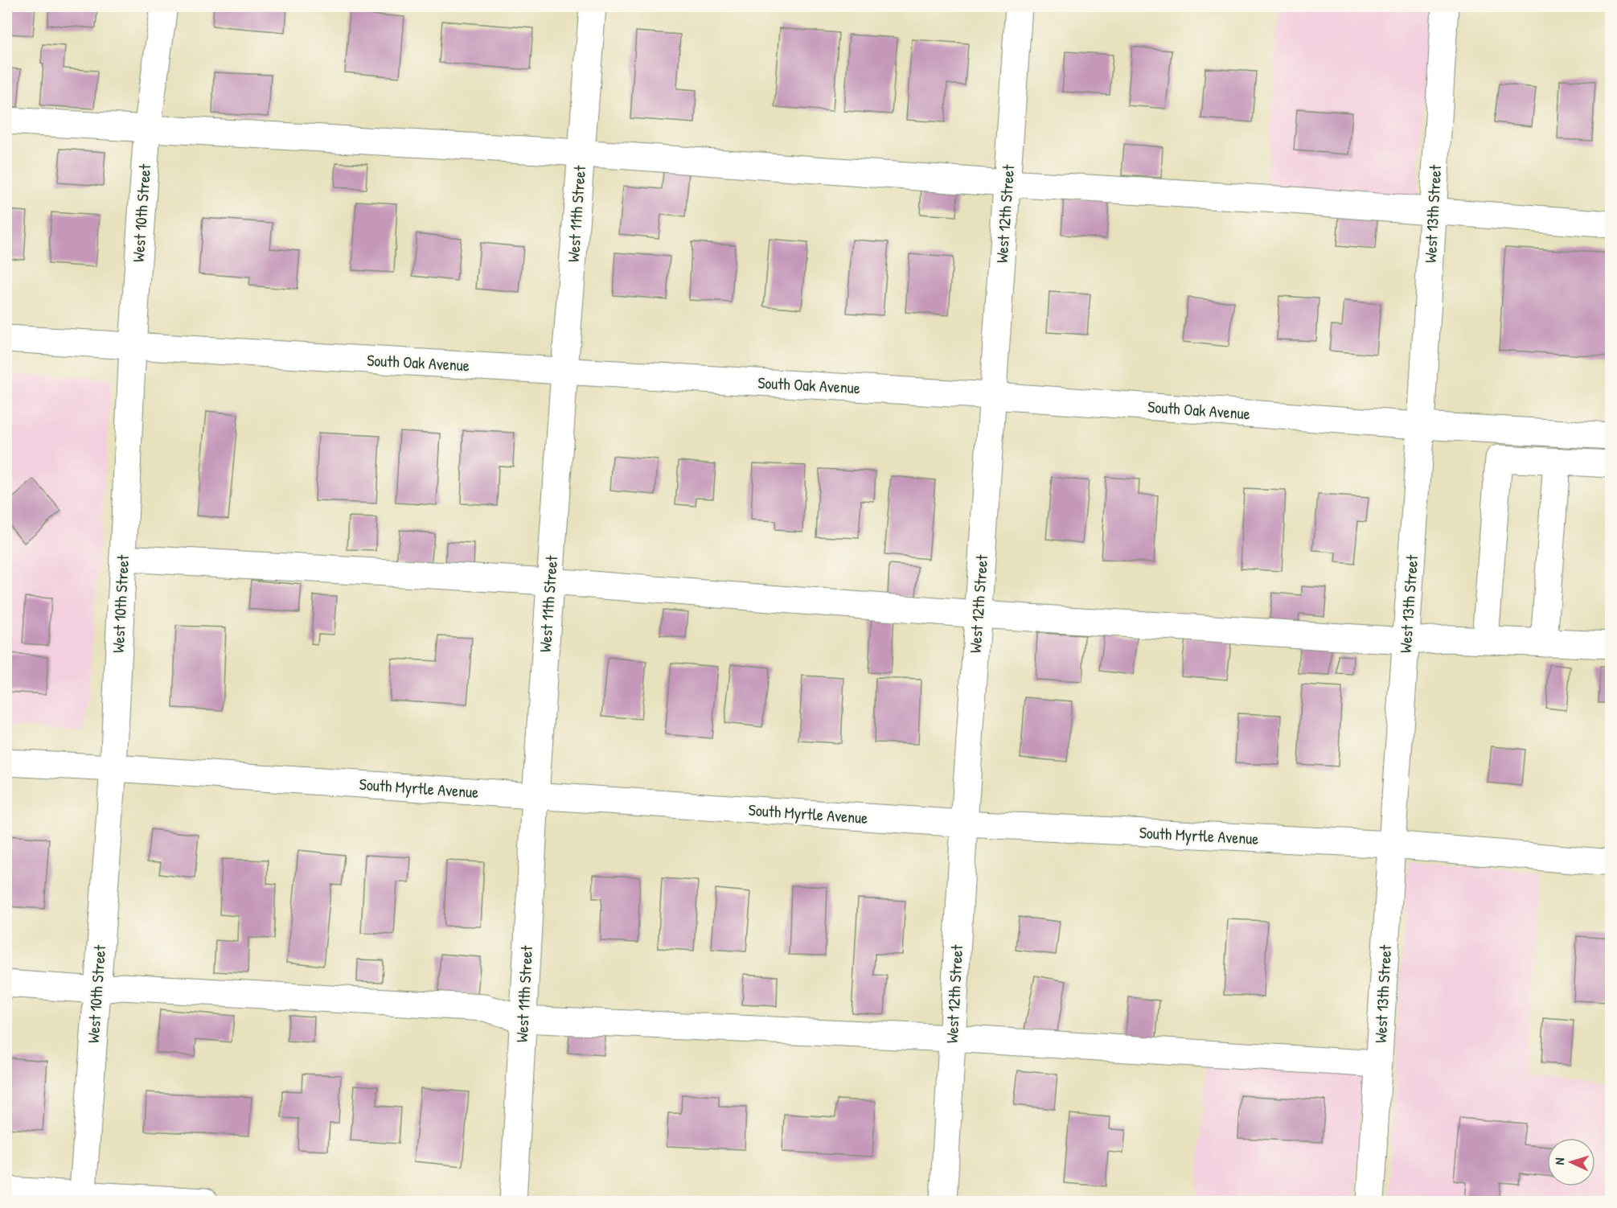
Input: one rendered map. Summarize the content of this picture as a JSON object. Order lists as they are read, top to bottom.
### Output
{
  "streets": {
    "street": [
      "West 10th Street",
      "West 11th Street",
      "West 12th Street",
      "West 13th Street",
      "South Oak Avenue",
      "South Myrtle Avenue"
    ]
  },
  "crossings": [
    ["West 10th Street", "South Oak Avenue"],
    ["West 10th Street", "South Myrtle Avenue"],
    ["West 11th Street", "South Oak Avenue"],
    ["West 11th Street", "South Myrtle Avenue"],
    ["West 12th Street", "South Oak Avenue"],
    ["West 12th Street", "South Myrtle Avenue"],
    ["West 13th Street", "South Oak Avenue"],
    ["West 13th Street", "South Myrtle Avenue"]
  ],
  "north": "left"
}
